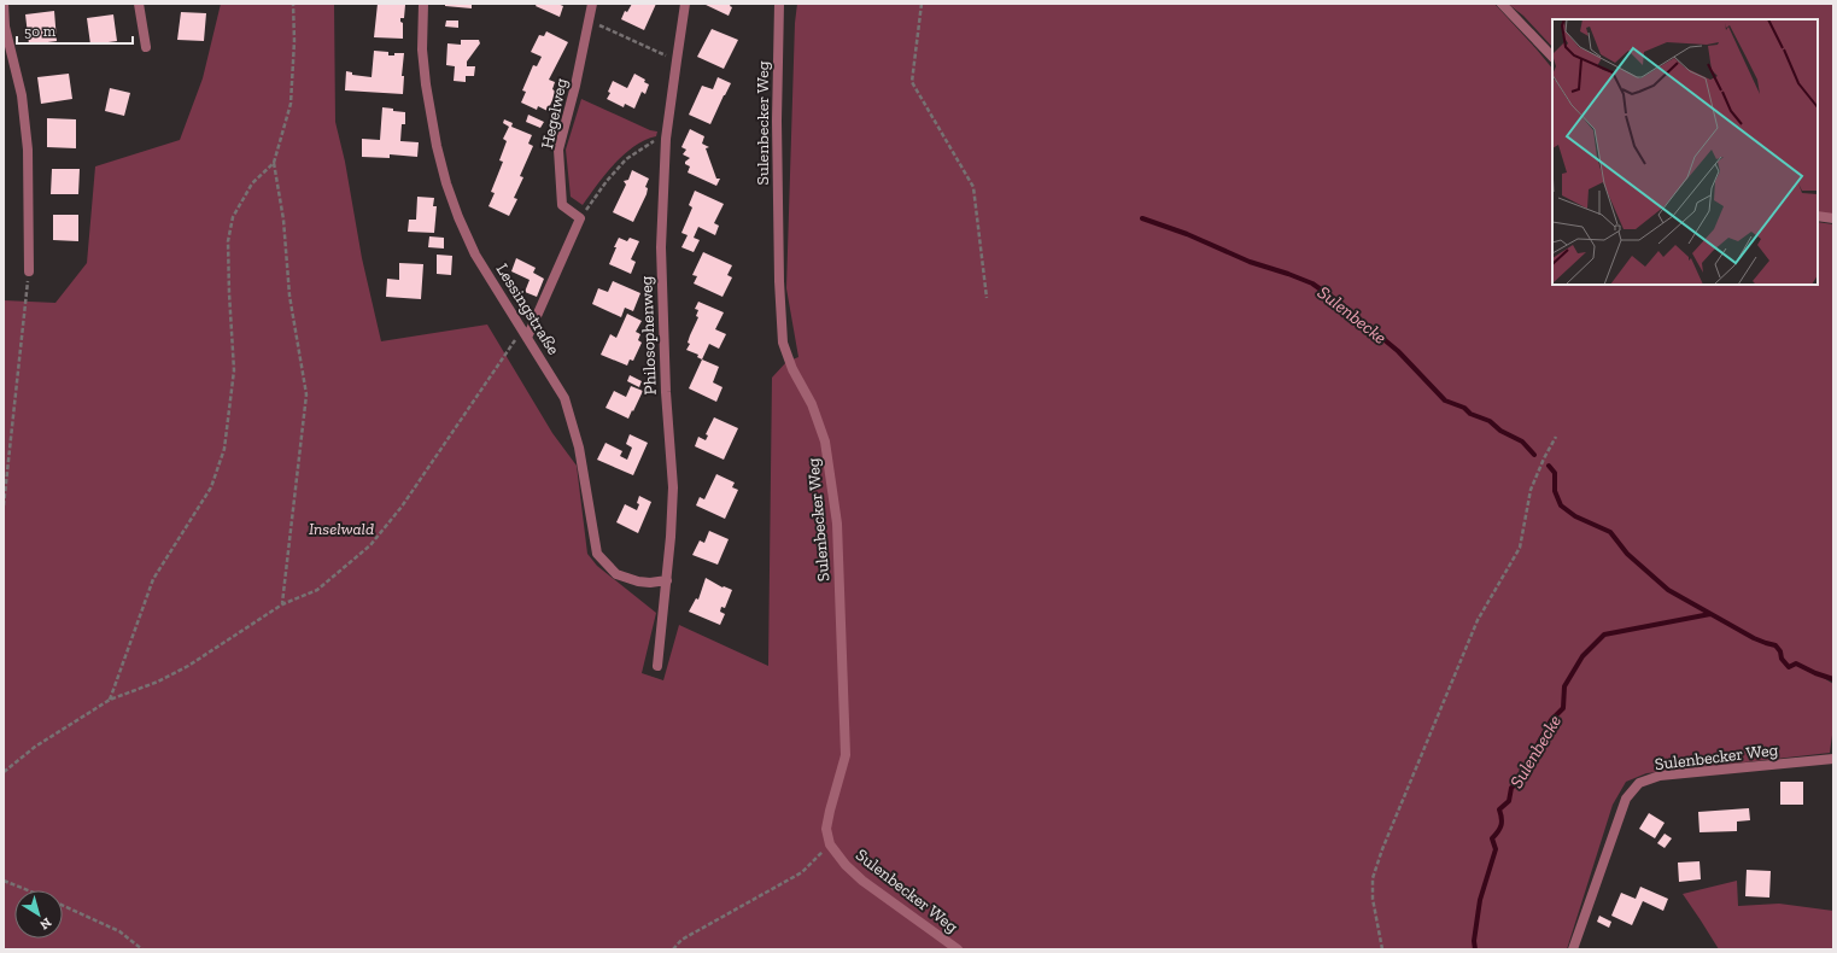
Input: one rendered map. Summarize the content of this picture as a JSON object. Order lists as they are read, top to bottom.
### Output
{
  "streets": {
    "street": [
      "Hegelweg",
      "Sulenbecker Weg",
      "Lessingstraße",
      "Philosophenweg"
    ]
  },
  "crossings": [
    ["Lessingstraße", "Philosophenweg"]
  ],
  "water": ["Sulenbecke"],
  "parks": ["Inselwald"],
  "scale_bar": "50 m",
  "north": "bottom right"
}
